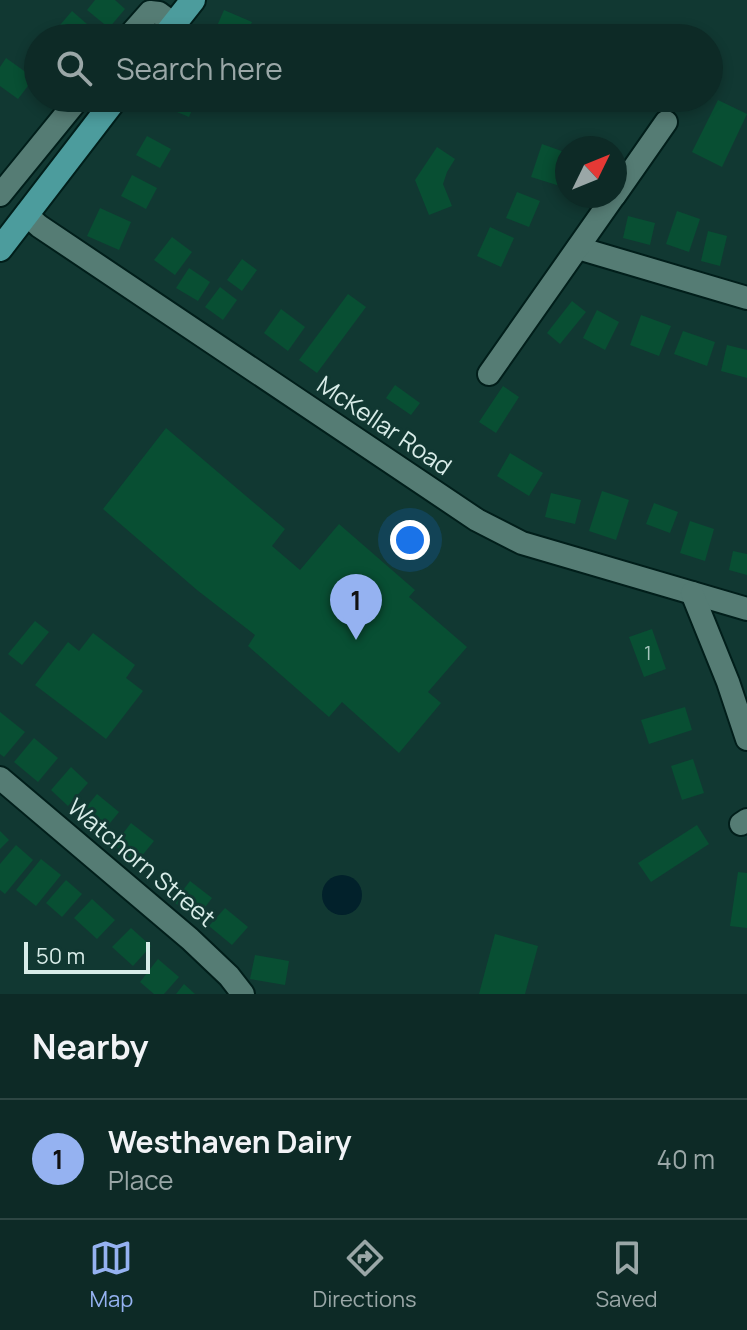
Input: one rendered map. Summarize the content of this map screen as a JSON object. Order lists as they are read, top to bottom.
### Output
{
  "streets": {
    "street": ["McKellar Road", "Watchorn Street"]
  },
  "house_numbers": ["1"],
  "scale_bar": "50 m",
  "north": "top right",
  "page": {
    "search": "Search here",
    "pins": "1",
    "scale": "50 m",
    "heading": "Nearby",
    "list": [
      {
        "mark": "1",
        "name": "Westhaven Dairy",
        "note": "Place",
        "value": "40 m"
      }
    ],
    "nav": ["Map", "Directions", "Saved"]
  }
}
